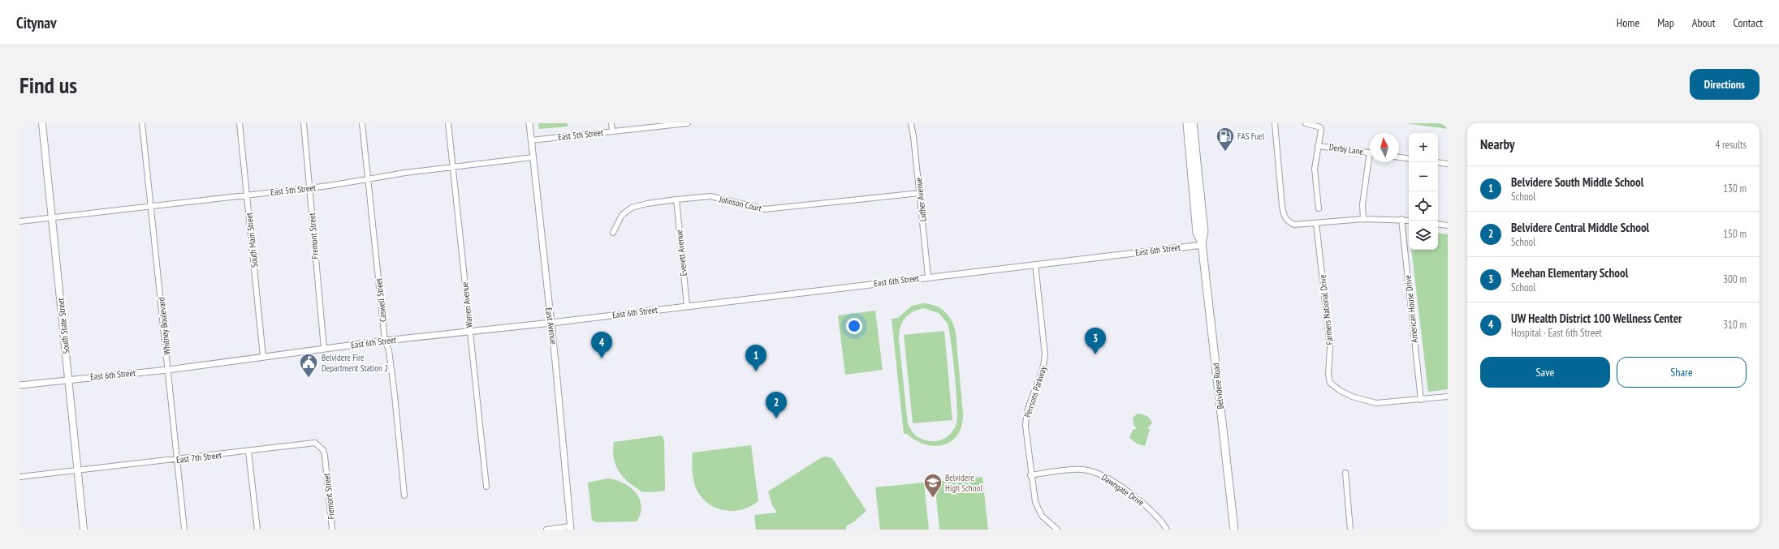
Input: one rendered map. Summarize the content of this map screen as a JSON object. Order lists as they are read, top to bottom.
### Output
{
  "streets": {
    "main road": ["South State Street", "Belvidere Road"],
    "street": [
      "East 5th Street",
      "Derby Lane",
      "Luther Avenue",
      "Johnson Court",
      "Fremont Street",
      "South Main Street",
      "East 6th Street",
      "Everett Avenue",
      "Caswell Street",
      "Warren Avenue",
      "American House Drive",
      "Farmers National Drive",
      "Whitney Boulevard",
      "East Avenue",
      "Perrsons Parkway",
      "East 7th Street",
      "Dawngate Drive"
    ]
  },
  "crossings": [
    ["East 5th Street", "Fremont Street"],
    ["East 5th Street", "South Main Street"],
    ["East 5th Street", "Caswell Street"],
    ["East 5th Street", "Warren Avenue"],
    ["East 5th Street", "South State Street"],
    ["East 5th Street", "Whitney Boulevard"],
    ["East 5th Street", "East Avenue"],
    ["Luther Avenue", "Johnson Court"],
    ["Luther Avenue", "East 6th Street"],
    ["Johnson Court", "Everett Avenue"],
    ["Fremont Street", "East 6th Street"],
    ["Fremont Street", "East 7th Street"],
    ["South Main Street", "East 6th Street"],
    ["East 6th Street", "Everett Avenue"],
    ["East 6th Street", "Caswell Street"],
    ["East 6th Street", "Warren Avenue"],
    ["East 6th Street", "South State Street"],
    ["East 6th Street", "Whitney Boulevard"],
    ["East 6th Street", "East Avenue"],
    ["East 6th Street", "Belvidere Road"],
    ["East 6th Street", "Perrsons Parkway"],
    ["American House Drive", "Farmers National Drive"],
    ["South State Street", "East 7th Street"],
    ["Whitney Boulevard", "East 7th Street"],
    ["Perrsons Parkway", "Dawngate Drive"]
  ],
  "places": {
    "fuel station": ["FAS Fuel"],
    "public building": ["Belvidere Fire Department Station 2"],
    "school or university": ["Belvidere High School"]
  },
  "north": "top",
  "page": {
    "header": "Citynav",
    "nav": [
      "Home",
      "Map",
      "About",
      "Contact"
    ],
    "buttons": [
      "Directions",
      ["Save", "Share"]
    ],
    "title": "Find us",
    "heading": ["Nearby", "4 results"],
    "map_buttons": ["+", "−"],
    "list": [
      {
        "mark": "1",
        "name": "Belvidere South Middle School",
        "note": "School",
        "value": "130 m"
      },
      {
        "mark": "2",
        "name": "Belvidere Central Middle School",
        "note": "School",
        "value": "150 m"
      },
      {
        "mark": "3",
        "name": "Meehan Elementary School",
        "note": "School",
        "value": "300 m"
      },
      {
        "mark": "4",
        "name": "UW Health District 100 Wellness Center",
        "note": "Hospital · East 6th Street",
        "value": "310 m"
      }
    ],
    "pins": [
      "3",
      "4",
      "1",
      "2"
    ]
  }
}
